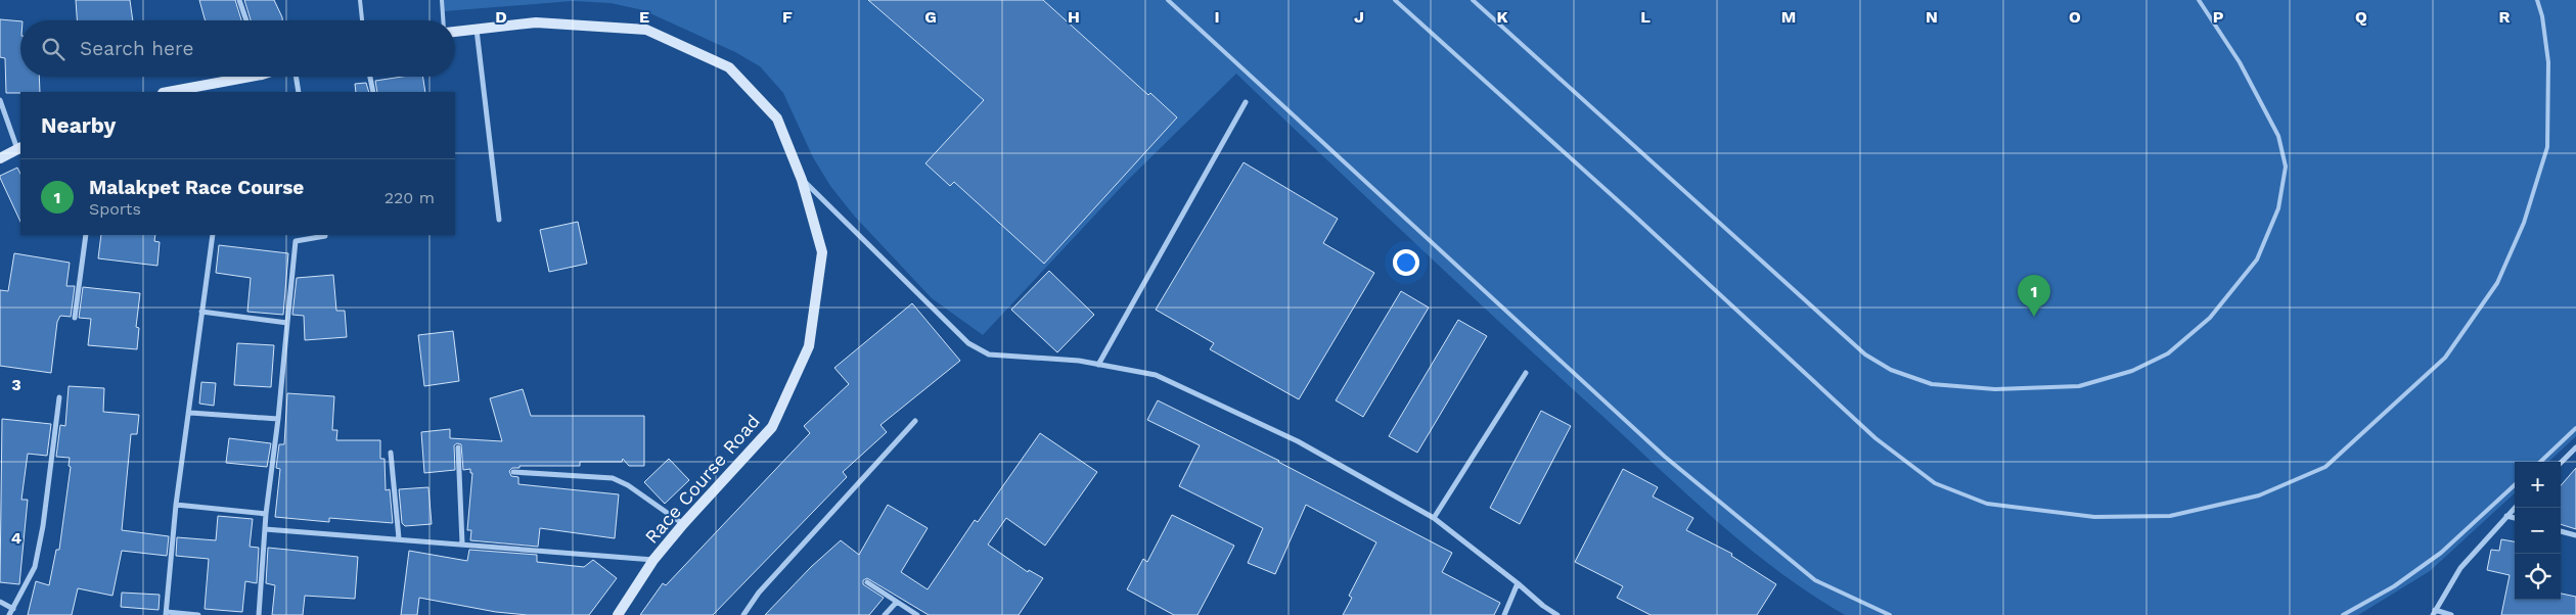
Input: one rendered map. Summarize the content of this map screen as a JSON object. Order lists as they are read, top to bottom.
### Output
{
  "streets": {
    "street": ["Race Course Road"]
  },
  "page": {
    "search": "Search here",
    "heading": "Nearby",
    "list": [
      {
        "mark": "1",
        "name": "Malakpet Race Course",
        "note": "Sports",
        "value": "220 m"
      }
    ],
    "pins": "1",
    "map_buttons": ["+", "−"]
  },
  "grid": {
    "columns": [
      "D",
      "E",
      "F",
      "G",
      "H",
      "I",
      "J",
      "K",
      "L",
      "M",
      "N",
      "O",
      "P",
      "Q",
      "R"
    ],
    "rows": ["3", "4"]
  }
}
